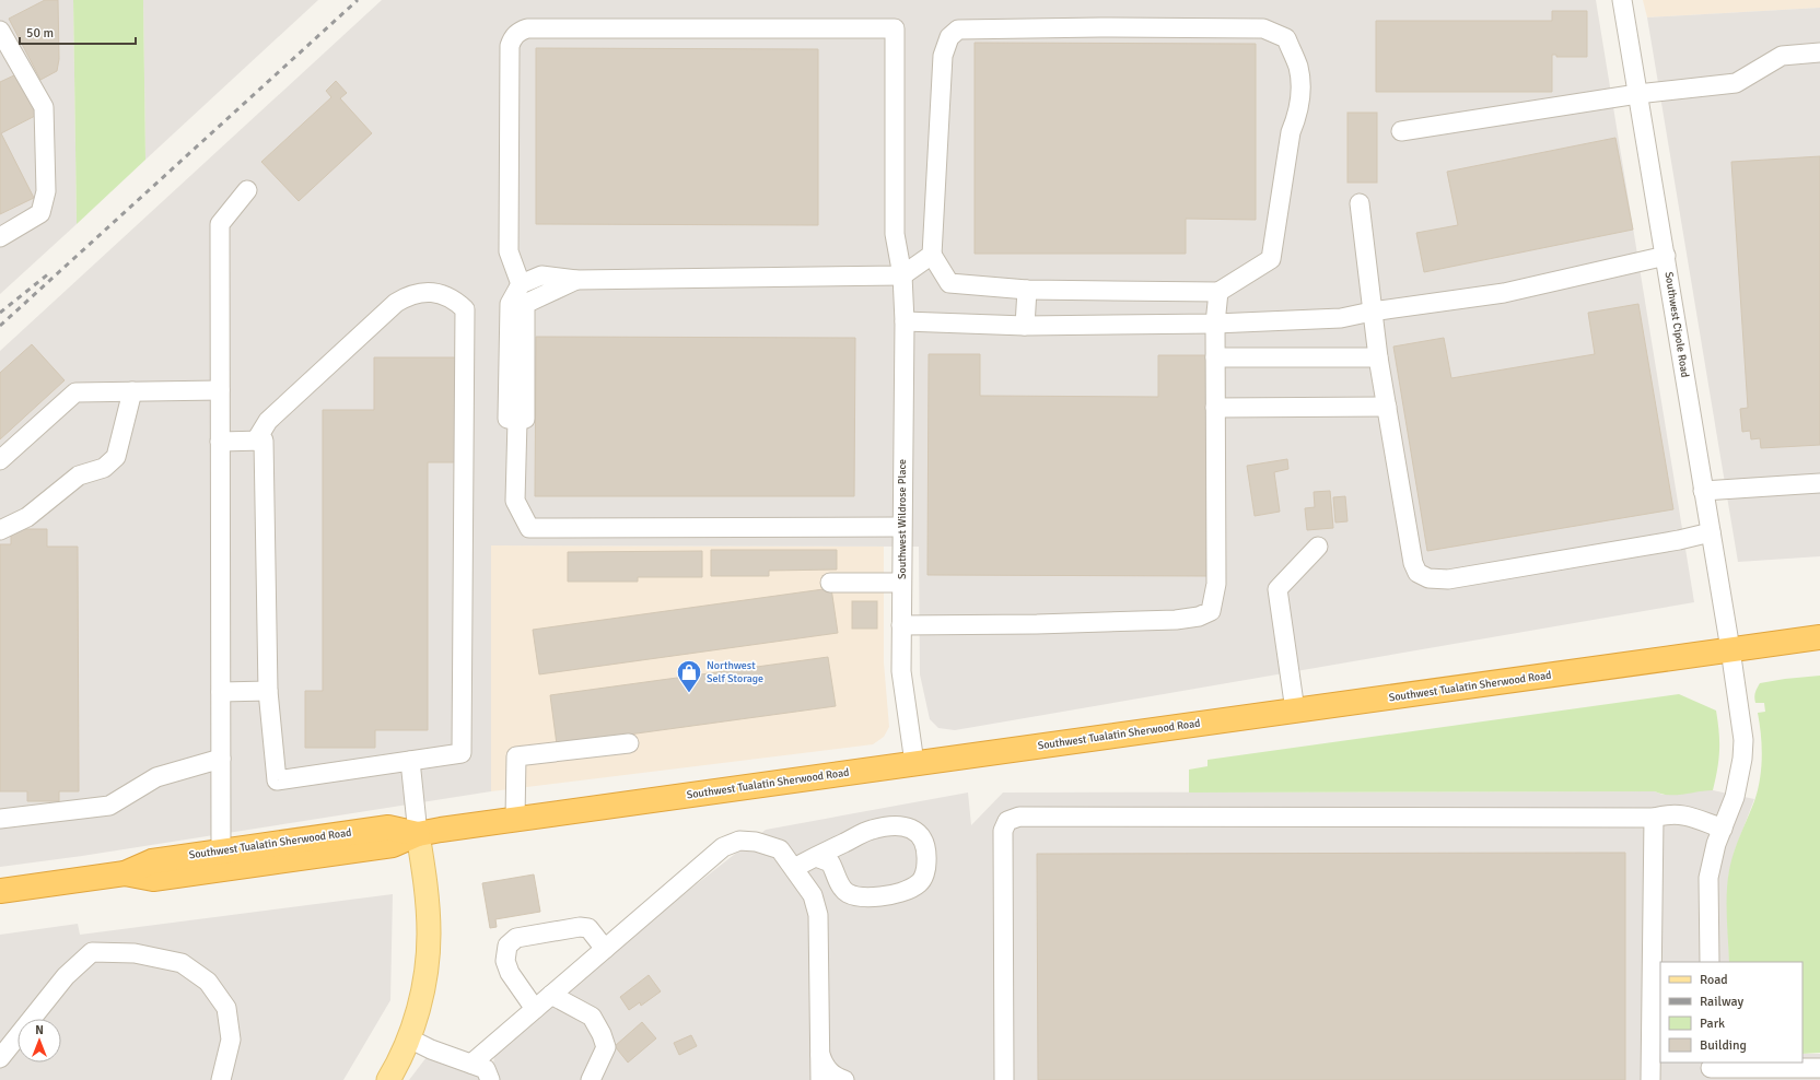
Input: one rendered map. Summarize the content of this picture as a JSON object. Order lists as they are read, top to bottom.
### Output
{
  "streets": {
    "highway": ["Southwest Tualatin Sherwood Road"],
    "street": ["Southwest Cipole Road", "Southwest Wildrose Place"]
  },
  "crossings": [
    ["Southwest Cipole Road", "Southwest Tualatin Sherwood Road"],
    ["Southwest Wildrose Place", "Southwest Tualatin Sherwood Road"]
  ],
  "places": {
    "shop": ["Northwest Self Storage"]
  },
  "legend": [
    "Road",
    "Railway",
    "Park",
    "Building"
  ],
  "scale_bar": "50 m",
  "north": "top"
}
